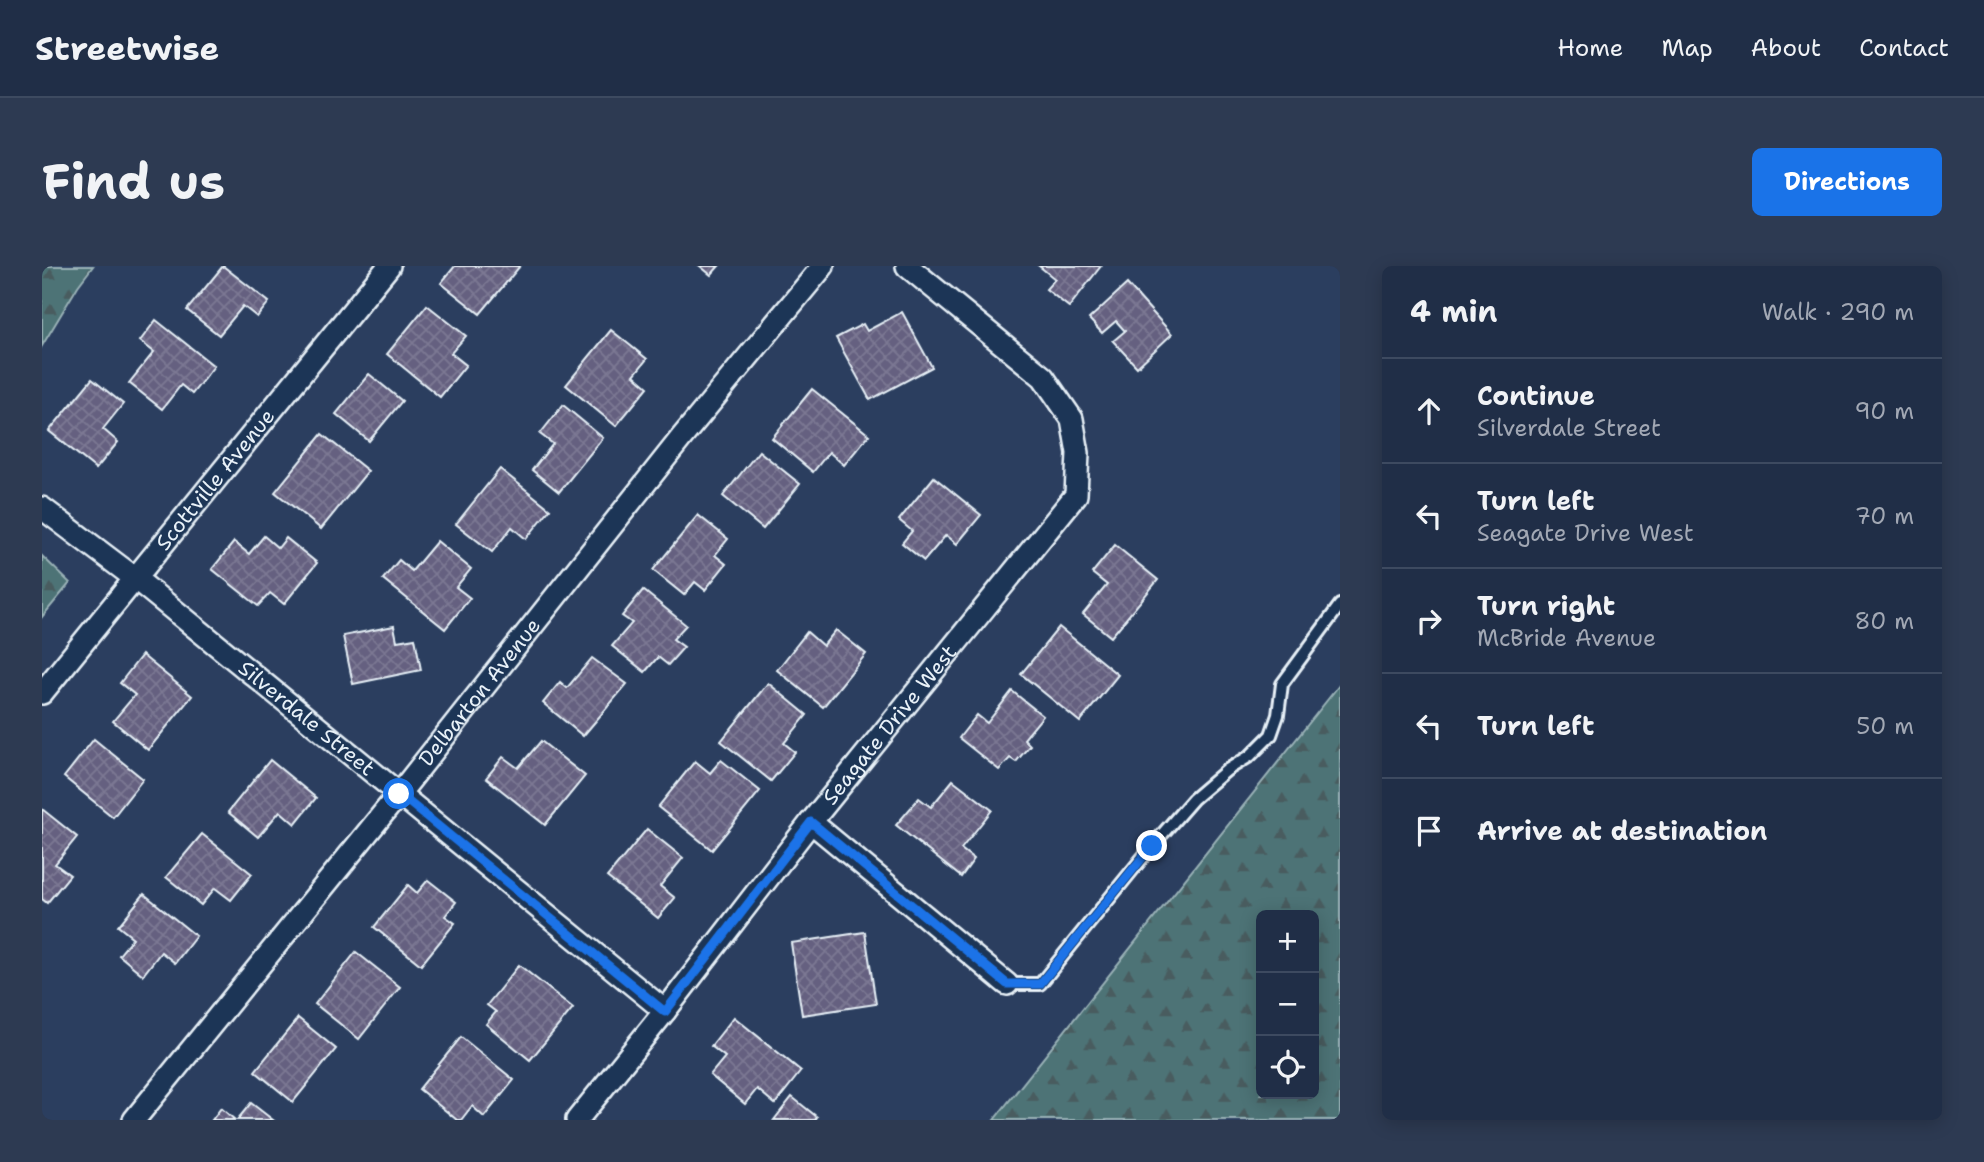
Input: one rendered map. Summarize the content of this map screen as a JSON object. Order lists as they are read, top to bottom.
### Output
{
  "streets": {
    "street": [
      "Scottville Avenue",
      "Delbarton Avenue",
      "Silverdale Street",
      "Seagate Drive West"
    ]
  },
  "crossings": [
    ["Scottville Avenue", "Silverdale Street"],
    ["Delbarton Avenue", "Silverdale Street"],
    ["Silverdale Street", "Seagate Drive West"]
  ],
  "page": {
    "header": "Streetwise",
    "nav": [
      "Home",
      "Map",
      "About",
      "Contact"
    ],
    "buttons": "Directions",
    "title": "Find us",
    "heading": ["4 min", "Walk · 290 m"],
    "list": [
      ["Continue", "Silverdale Street", "90 m"],
      ["Turn left", "Seagate Drive West", "70 m"],
      ["Turn right", "McBride Avenue", "80 m"],
      ["Turn left", "50 m"],
      "Arrive at destination"
    ],
    "map_buttons": ["+", "−"]
  }
}
